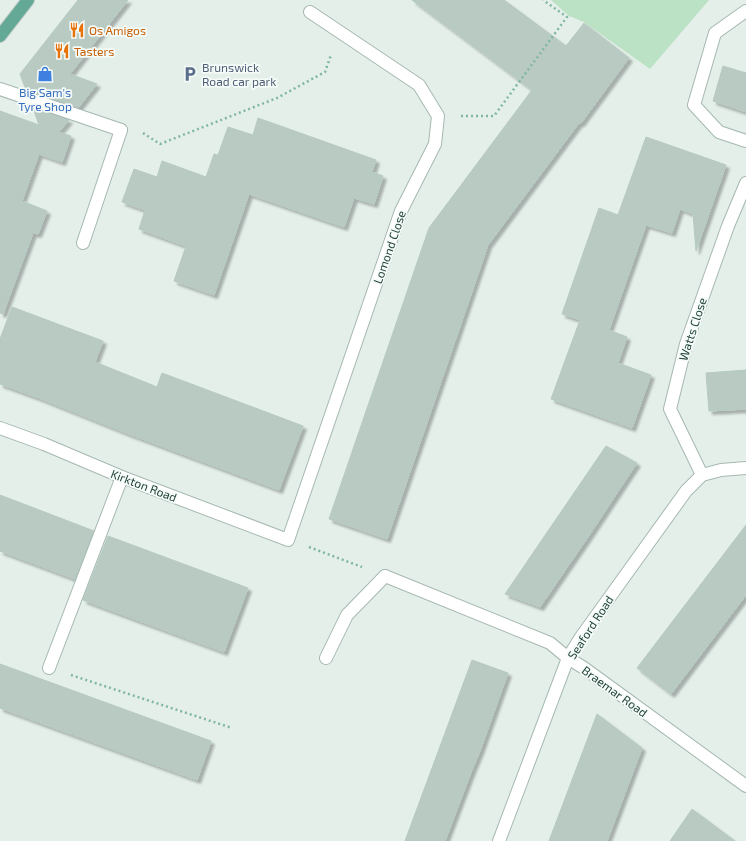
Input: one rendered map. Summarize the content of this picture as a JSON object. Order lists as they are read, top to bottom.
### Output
{
  "streets": {
    "street": [
      "Lomond Close",
      "Watts Close",
      "Kirkton Road",
      "Seaford Road",
      "Braemar Road"
    ]
  },
  "crossings": [
    ["Lomond Close", "Kirkton Road"],
    ["Watts Close", "Seaford Road"],
    ["Seaford Road", "Braemar Road"]
  ],
  "places": {
    "restaurant": ["Os Amigos", "Tasters"],
    "shop": ["Big Sam's Tyre Shop"],
    "parking": ["Brunswick Road car park"]
  }
}
